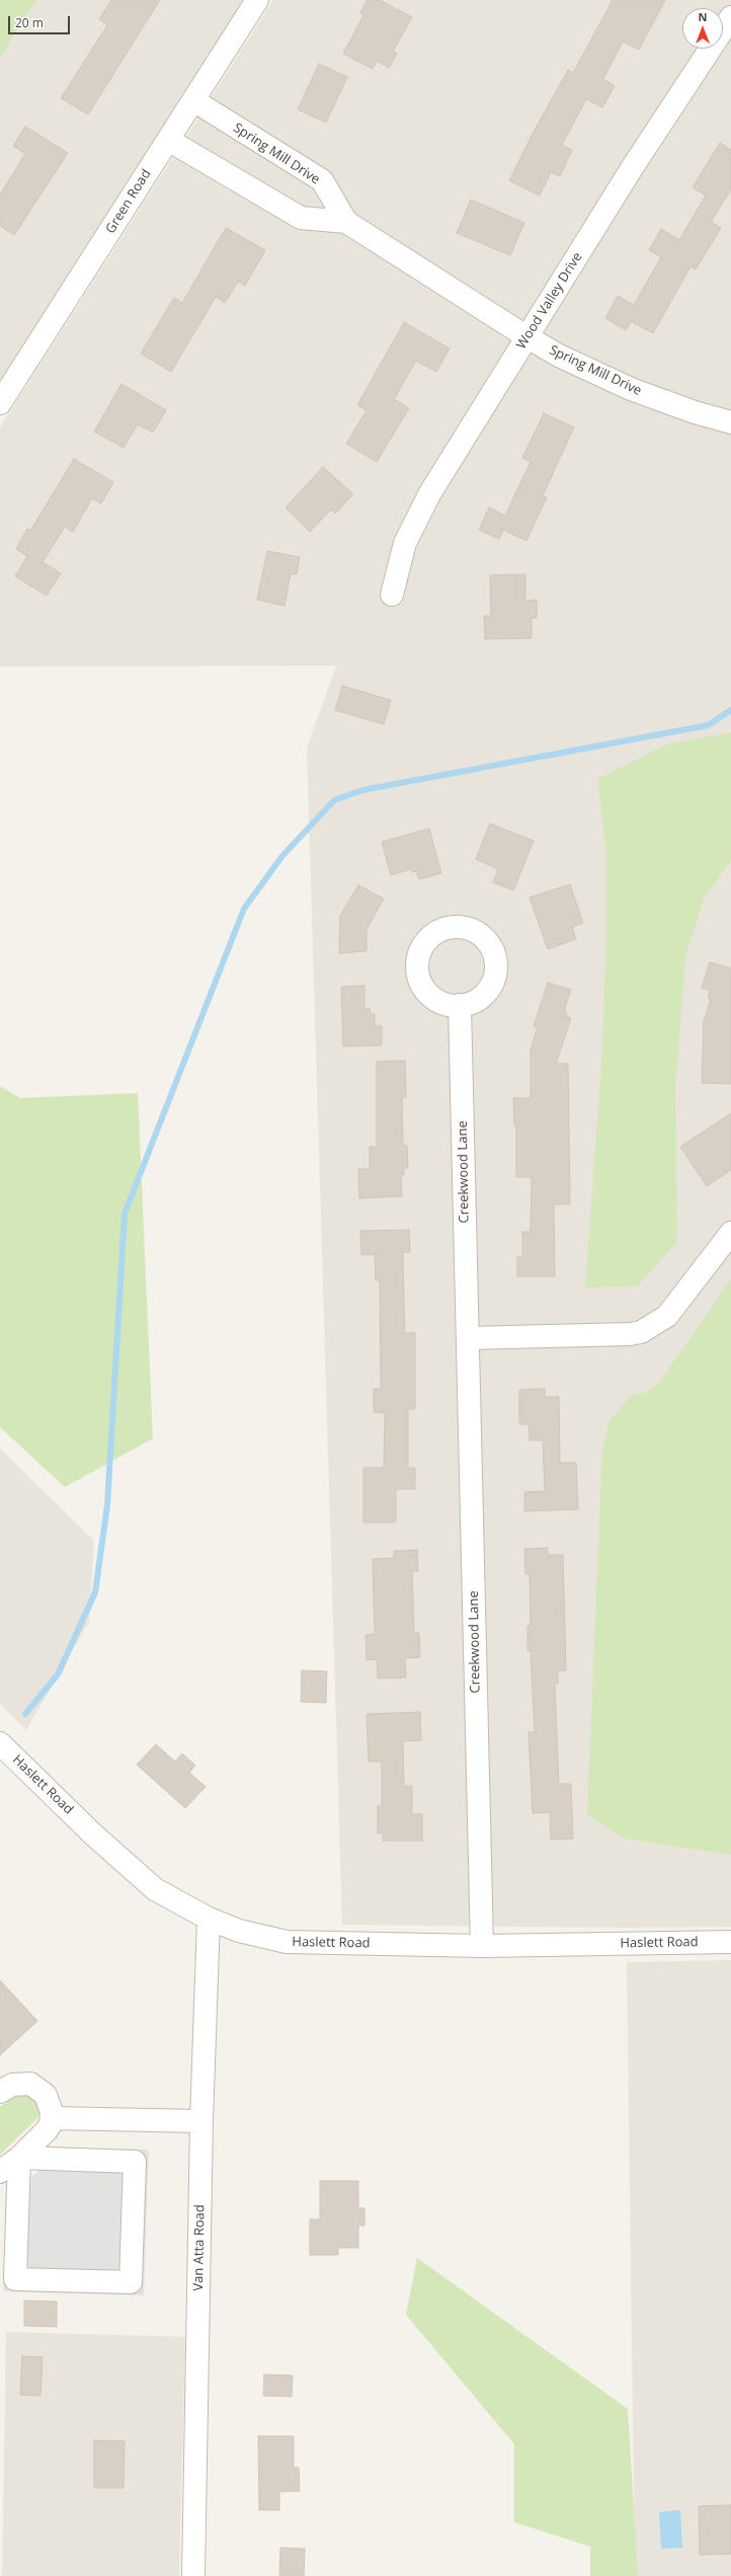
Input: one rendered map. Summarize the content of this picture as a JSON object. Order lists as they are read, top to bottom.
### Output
{
  "streets": {
    "street": [
      "Spring Mill Drive",
      "Green Road",
      "Wood Valley Drive",
      "Creekwood Lane",
      "Haslett Road",
      "Van Atta Road"
    ]
  },
  "crossings": [
    ["Spring Mill Drive", "Green Road"],
    ["Spring Mill Drive", "Wood Valley Drive"],
    ["Creekwood Lane", "Haslett Road"],
    ["Haslett Road", "Van Atta Road"]
  ],
  "scale_bar": "20 m",
  "north": "top"
}
